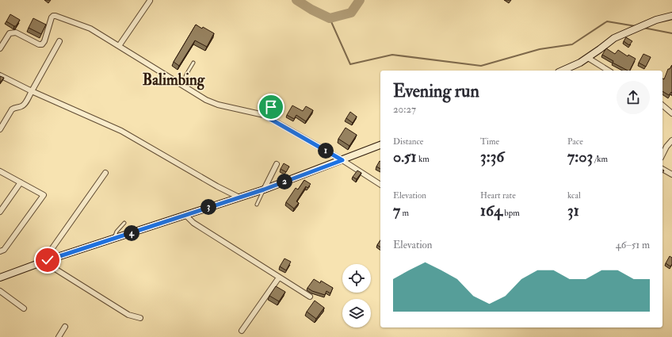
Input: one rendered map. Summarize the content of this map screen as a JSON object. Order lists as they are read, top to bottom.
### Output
{
  "districts": ["Balimbing"],
  "page": {
    "heading": ["Evening run", "20:27"],
    "stats": [
      ["Distance", "0.51 km"],
      ["Time", "3:36"],
      ["Pace", "7:03 /km"],
      ["Elevation", "7 m"],
      ["Heart rate", "164 bpm"],
      ["kcal", "31"]
    ],
    "pins": [
      "1",
      "2",
      "3",
      "4"
    ],
    "chart": ["Elevation", "46–51 m"]
  }
}
